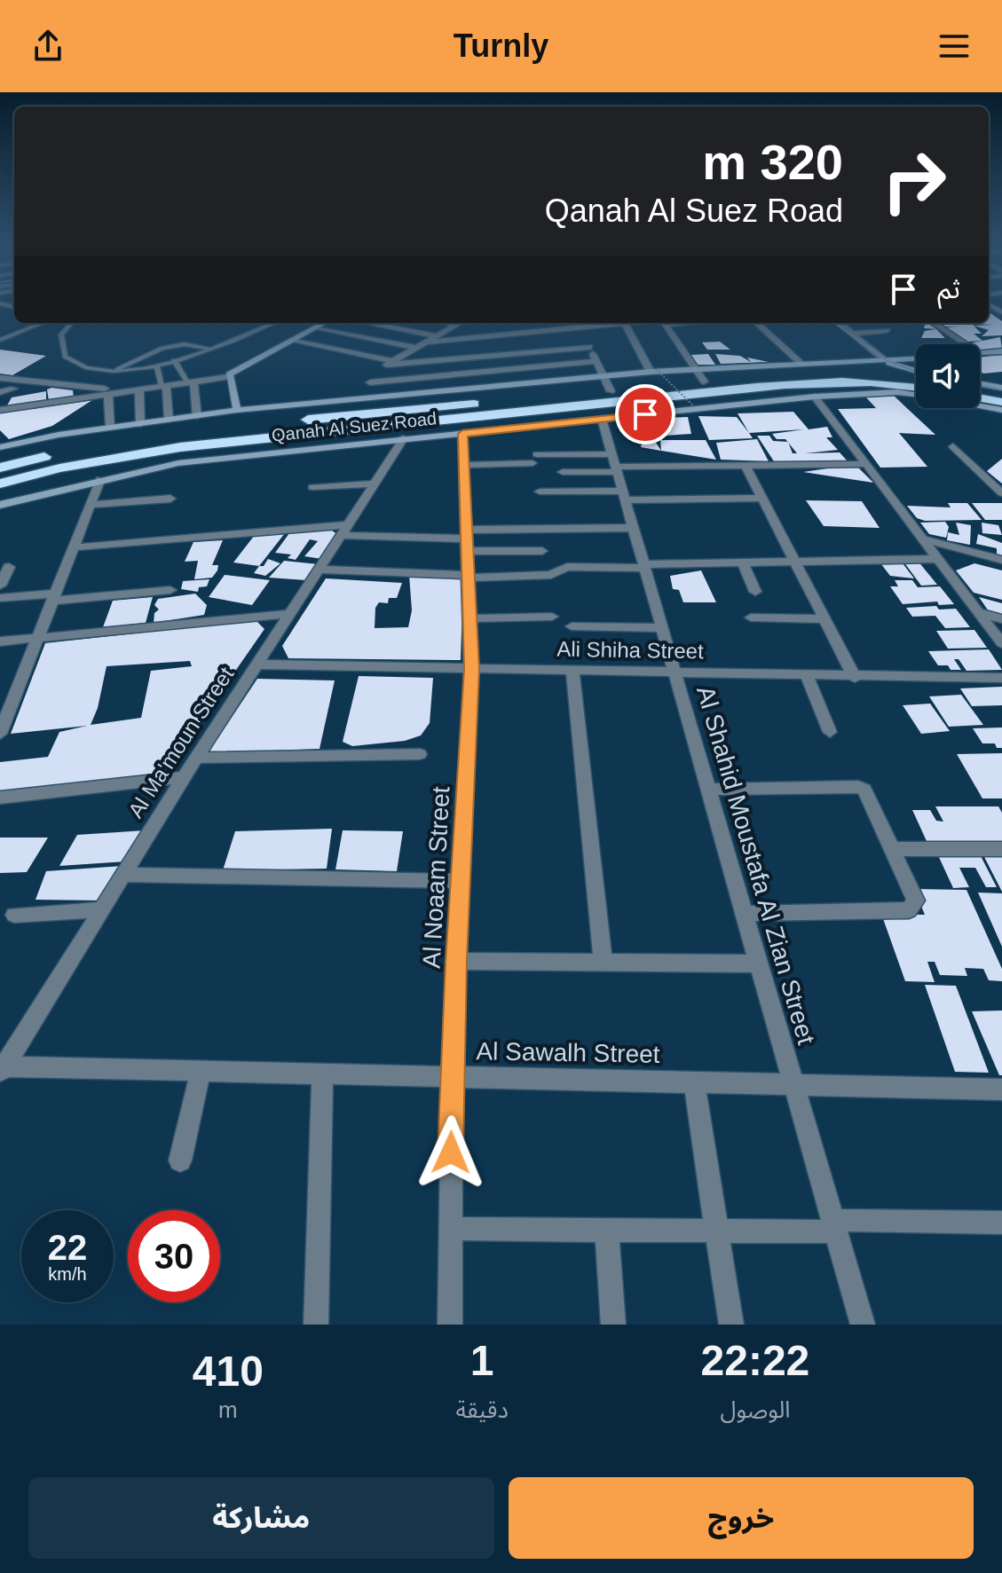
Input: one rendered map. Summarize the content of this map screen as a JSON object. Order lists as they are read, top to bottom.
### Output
{
  "streets": {
    "highway": ["Qanah Al Suez Road"],
    "street": [
      "Ali Shiha Street",
      "Al Ma'moun Street",
      "Al Shahid Moustafa Al Zian Street",
      "Al Noaam Street",
      "Al Sawalh Street"
    ]
  },
  "crossings": [
    ["Qanah Al Suez Road", "Al Ma'moun Street"],
    ["Qanah Al Suez Road", "Al Shahid Moustafa Al Zian Street"],
    ["Qanah Al Suez Road", "Al Noaam Street"],
    ["Ali Shiha Street", "Al Ma'moun Street"],
    ["Ali Shiha Street", "Al Shahid Moustafa Al Zian Street"],
    ["Ali Shiha Street", "Al Noaam Street"],
    ["Al Ma'moun Street", "Al Sawalh Street"],
    ["Al Shahid Moustafa Al Zian Street", "Al Sawalh Street"],
    ["Al Noaam Street", "Al Sawalh Street"]
  ],
  "page": {
    "header": "Turnly",
    "turn": ["320 m", "Qanah Al Suez Road"],
    "then": "ثم",
    "speed": "22 km/h",
    "limit": "30",
    "eta": [
      "22:22",
      "الوصول",
      "1",
      "دقيقة",
      "410",
      "m"
    ],
    "buttons": ["خروج", "مشاركة"]
  }
}
